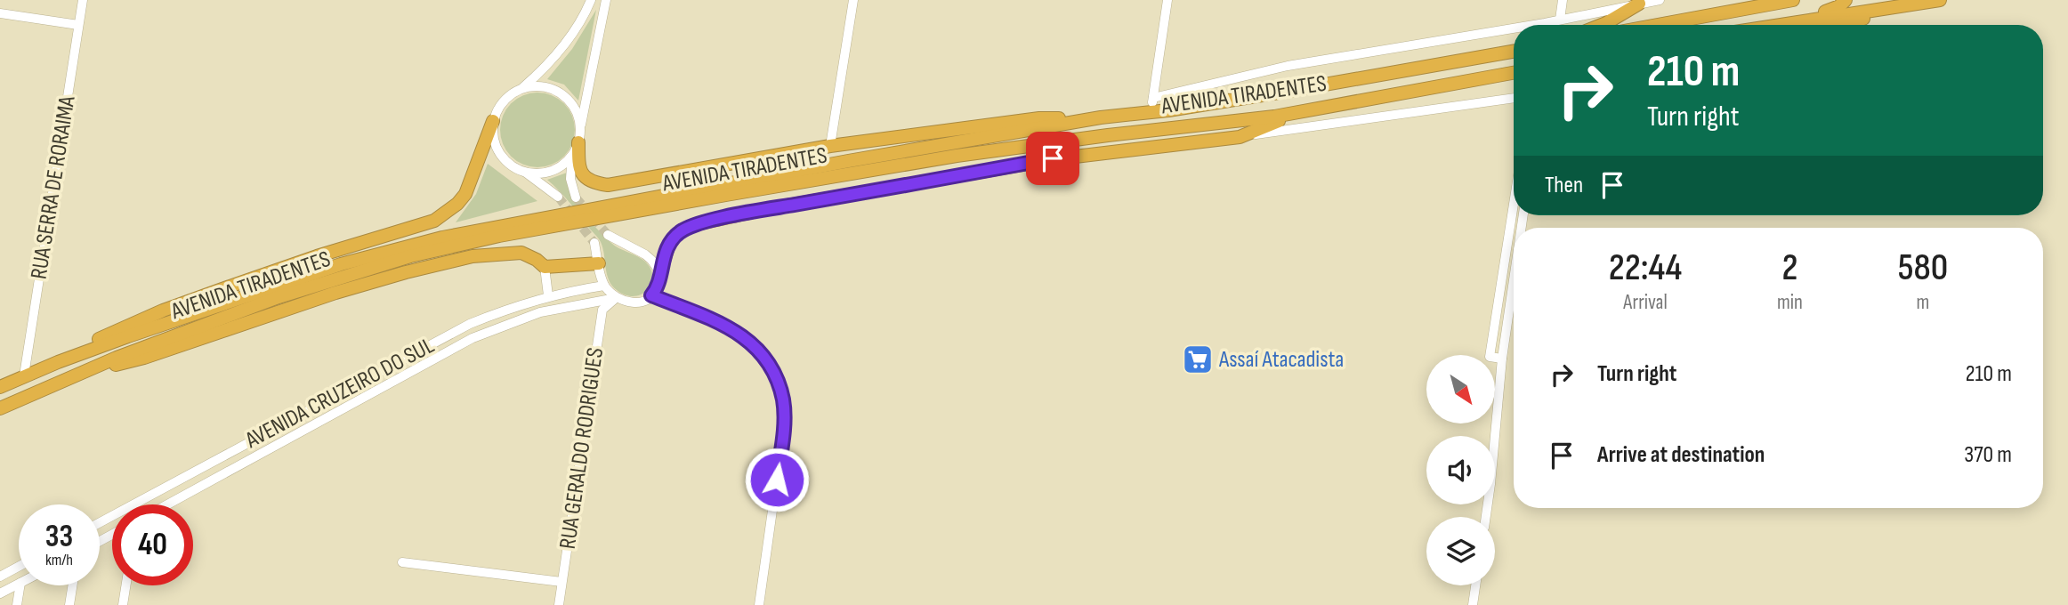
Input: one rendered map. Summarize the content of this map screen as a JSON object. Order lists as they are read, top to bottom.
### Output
{
  "streets": {
    "highway": ["AVENIDA TIRADENTES"],
    "street": ["RUA SERRA DE RORAIMA", "AVENIDA CRUZEIRO DO SUL", "RUA GERALDO RODRIGUES"]
  },
  "crossings": [
    ["AVENIDA TIRADENTES", "RUA SERRA DE RORAIMA"],
    ["AVENIDA CRUZEIRO DO SUL", "RUA GERALDO RODRIGUES"]
  ],
  "places": {
    "supermarket": ["Assaí Atacadista"]
  },
  "north": "bottom right",
  "page": {
    "turn": ["210 m", "Turn right"],
    "then": "Then",
    "eta": [
      "22:44",
      "Arrival",
      "2",
      "min",
      "580",
      "m"
    ],
    "list": [
      {
        "name": "Turn right",
        "value": "210 m"
      },
      {
        "name": "Arrive at destination",
        "value": "370 m"
      }
    ],
    "speed": "33 km/h",
    "limit": "40"
  }
}
